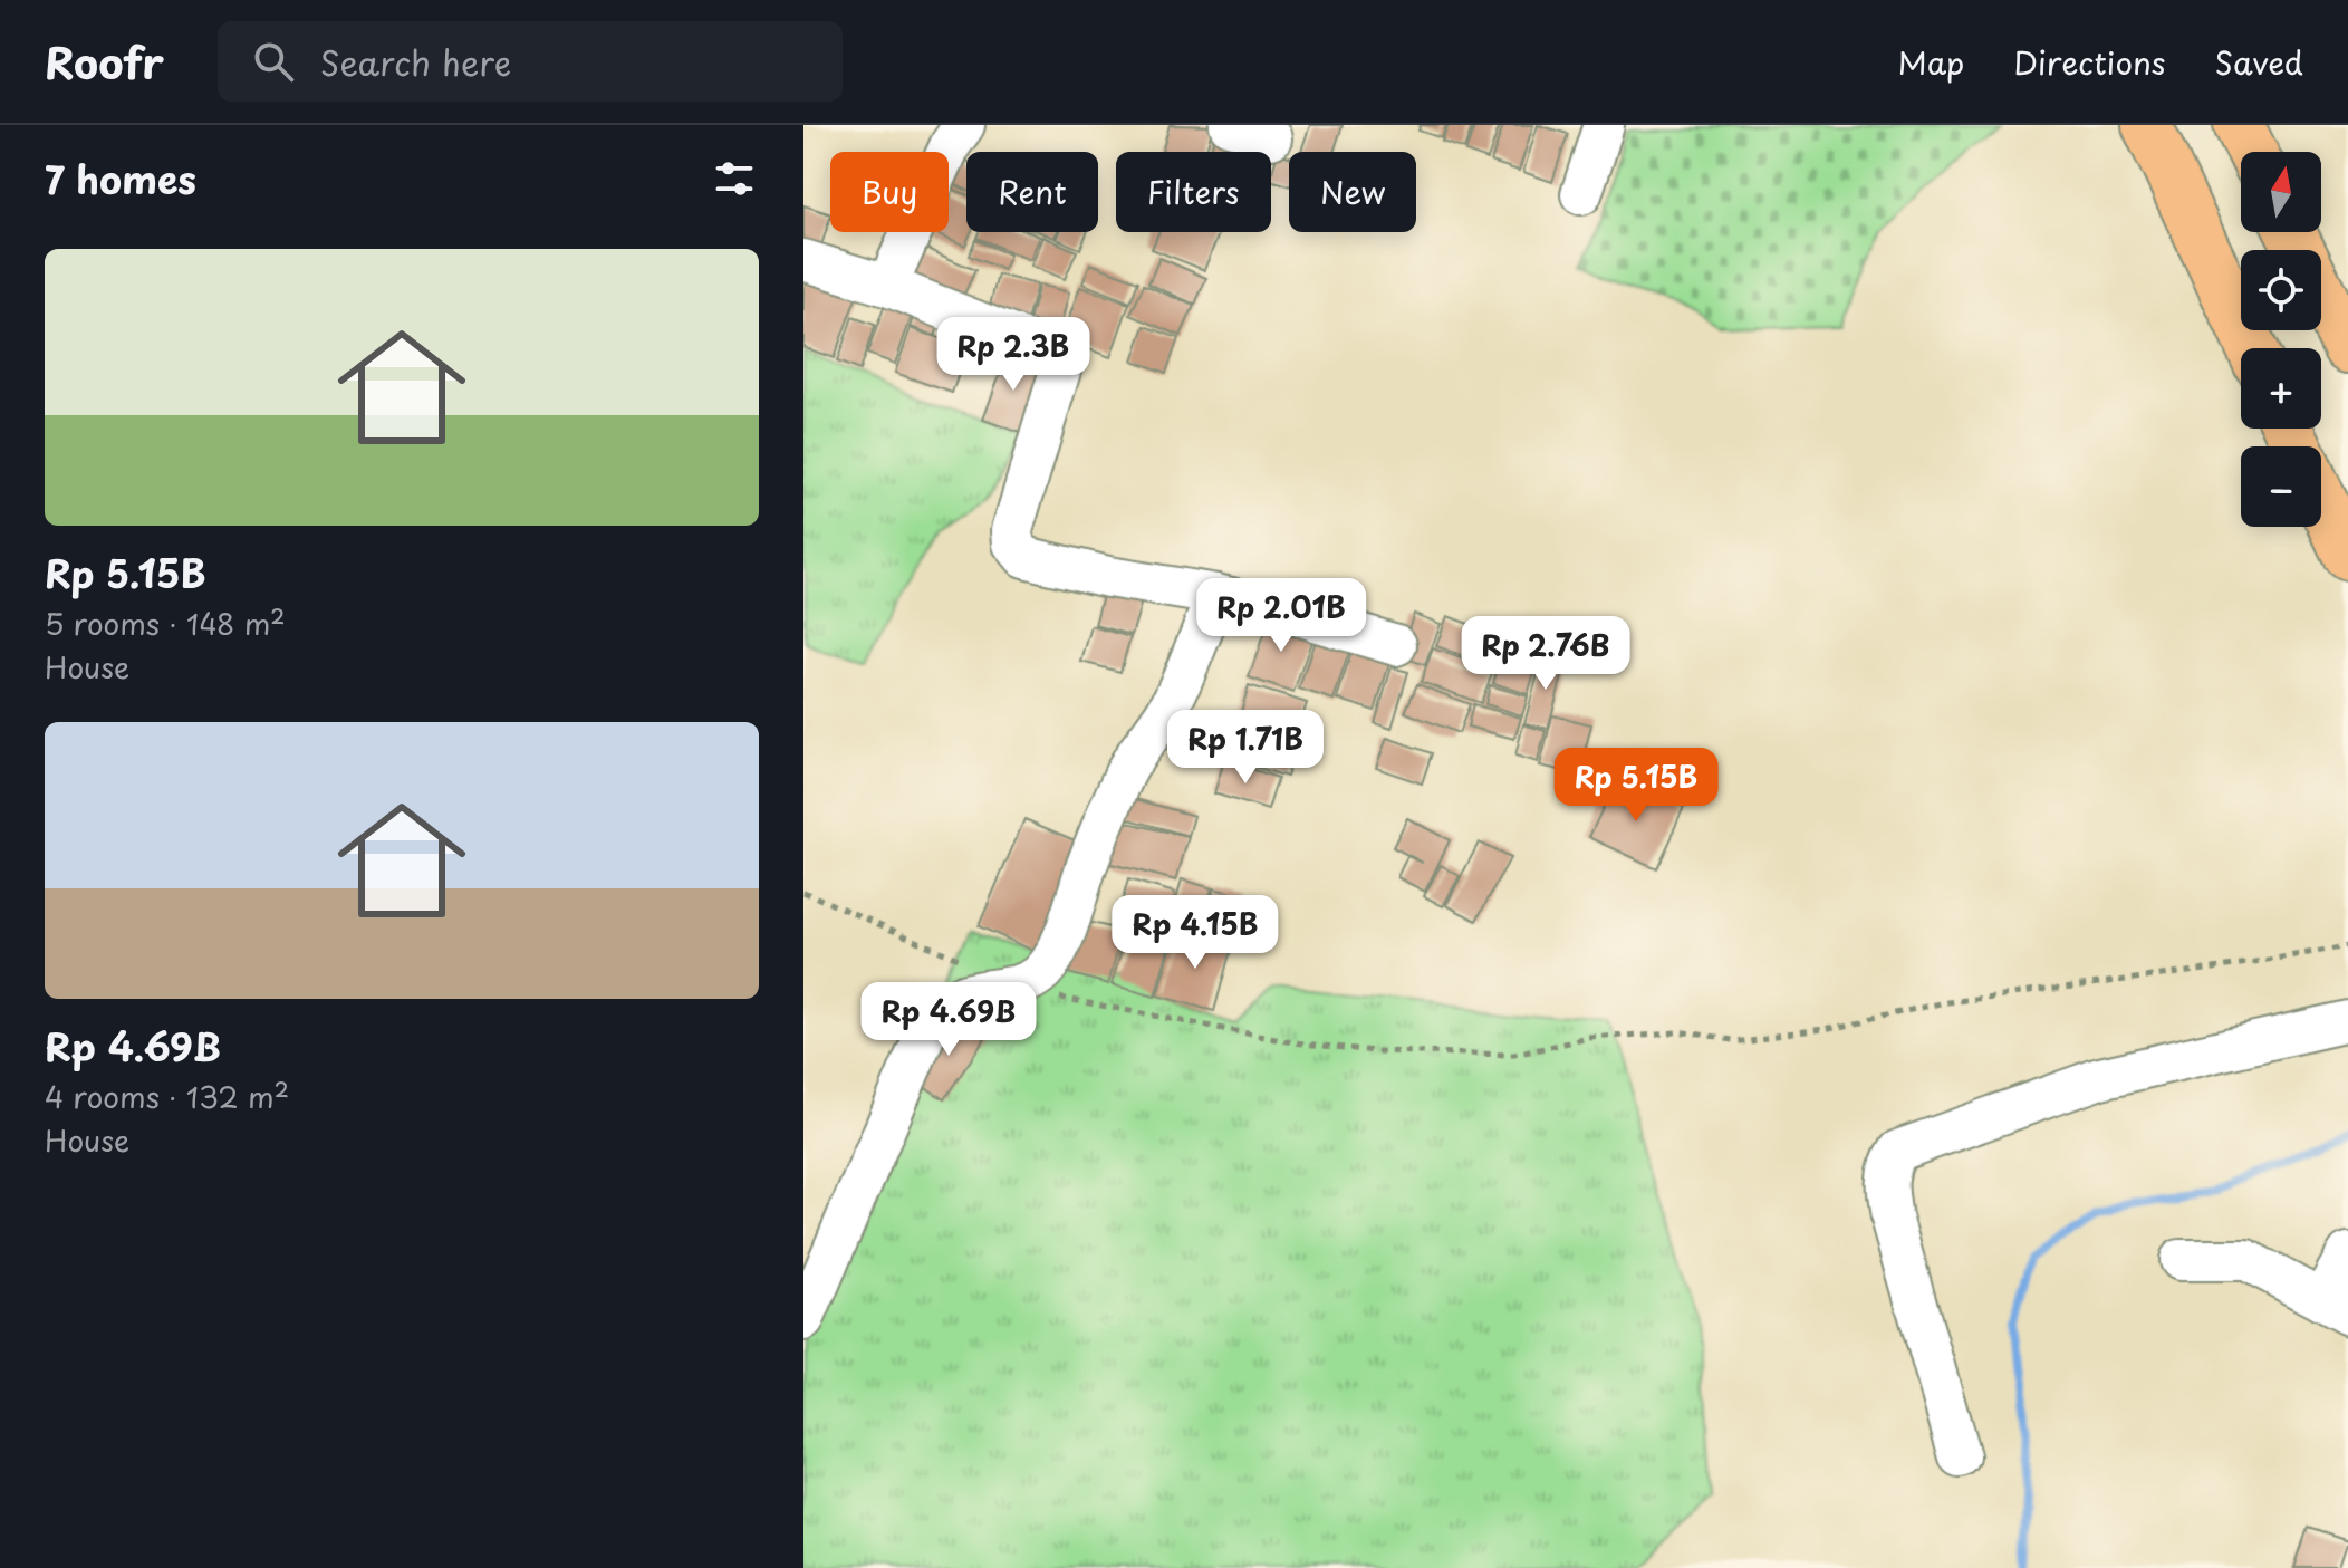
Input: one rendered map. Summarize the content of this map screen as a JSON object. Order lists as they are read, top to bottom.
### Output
{
  "north": "top",
  "page": {
    "header": "Roofr",
    "search": "Search here",
    "nav": ["Map", "Directions", "Saved"],
    "heading": "7 homes",
    "map_buttons": ["+", "−"],
    "chip": [
      "Buy",
      "Rent",
      "Filters",
      "New"
    ],
    "list": [
      {
        "name": "Rp 5.15B",
        "note": "5 rooms · 148 m² · House"
      },
      {
        "name": "Rp 4.69B",
        "note": "4 rooms · 132 m² · House"
      }
    ],
    "price": [
      "Rp 2.3B",
      "Rp 2.01B",
      "Rp 2.76B",
      "Rp 1.71B",
      "Rp 5.15B",
      "Rp 4.15B",
      "Rp 4.69B"
    ]
  }
}
